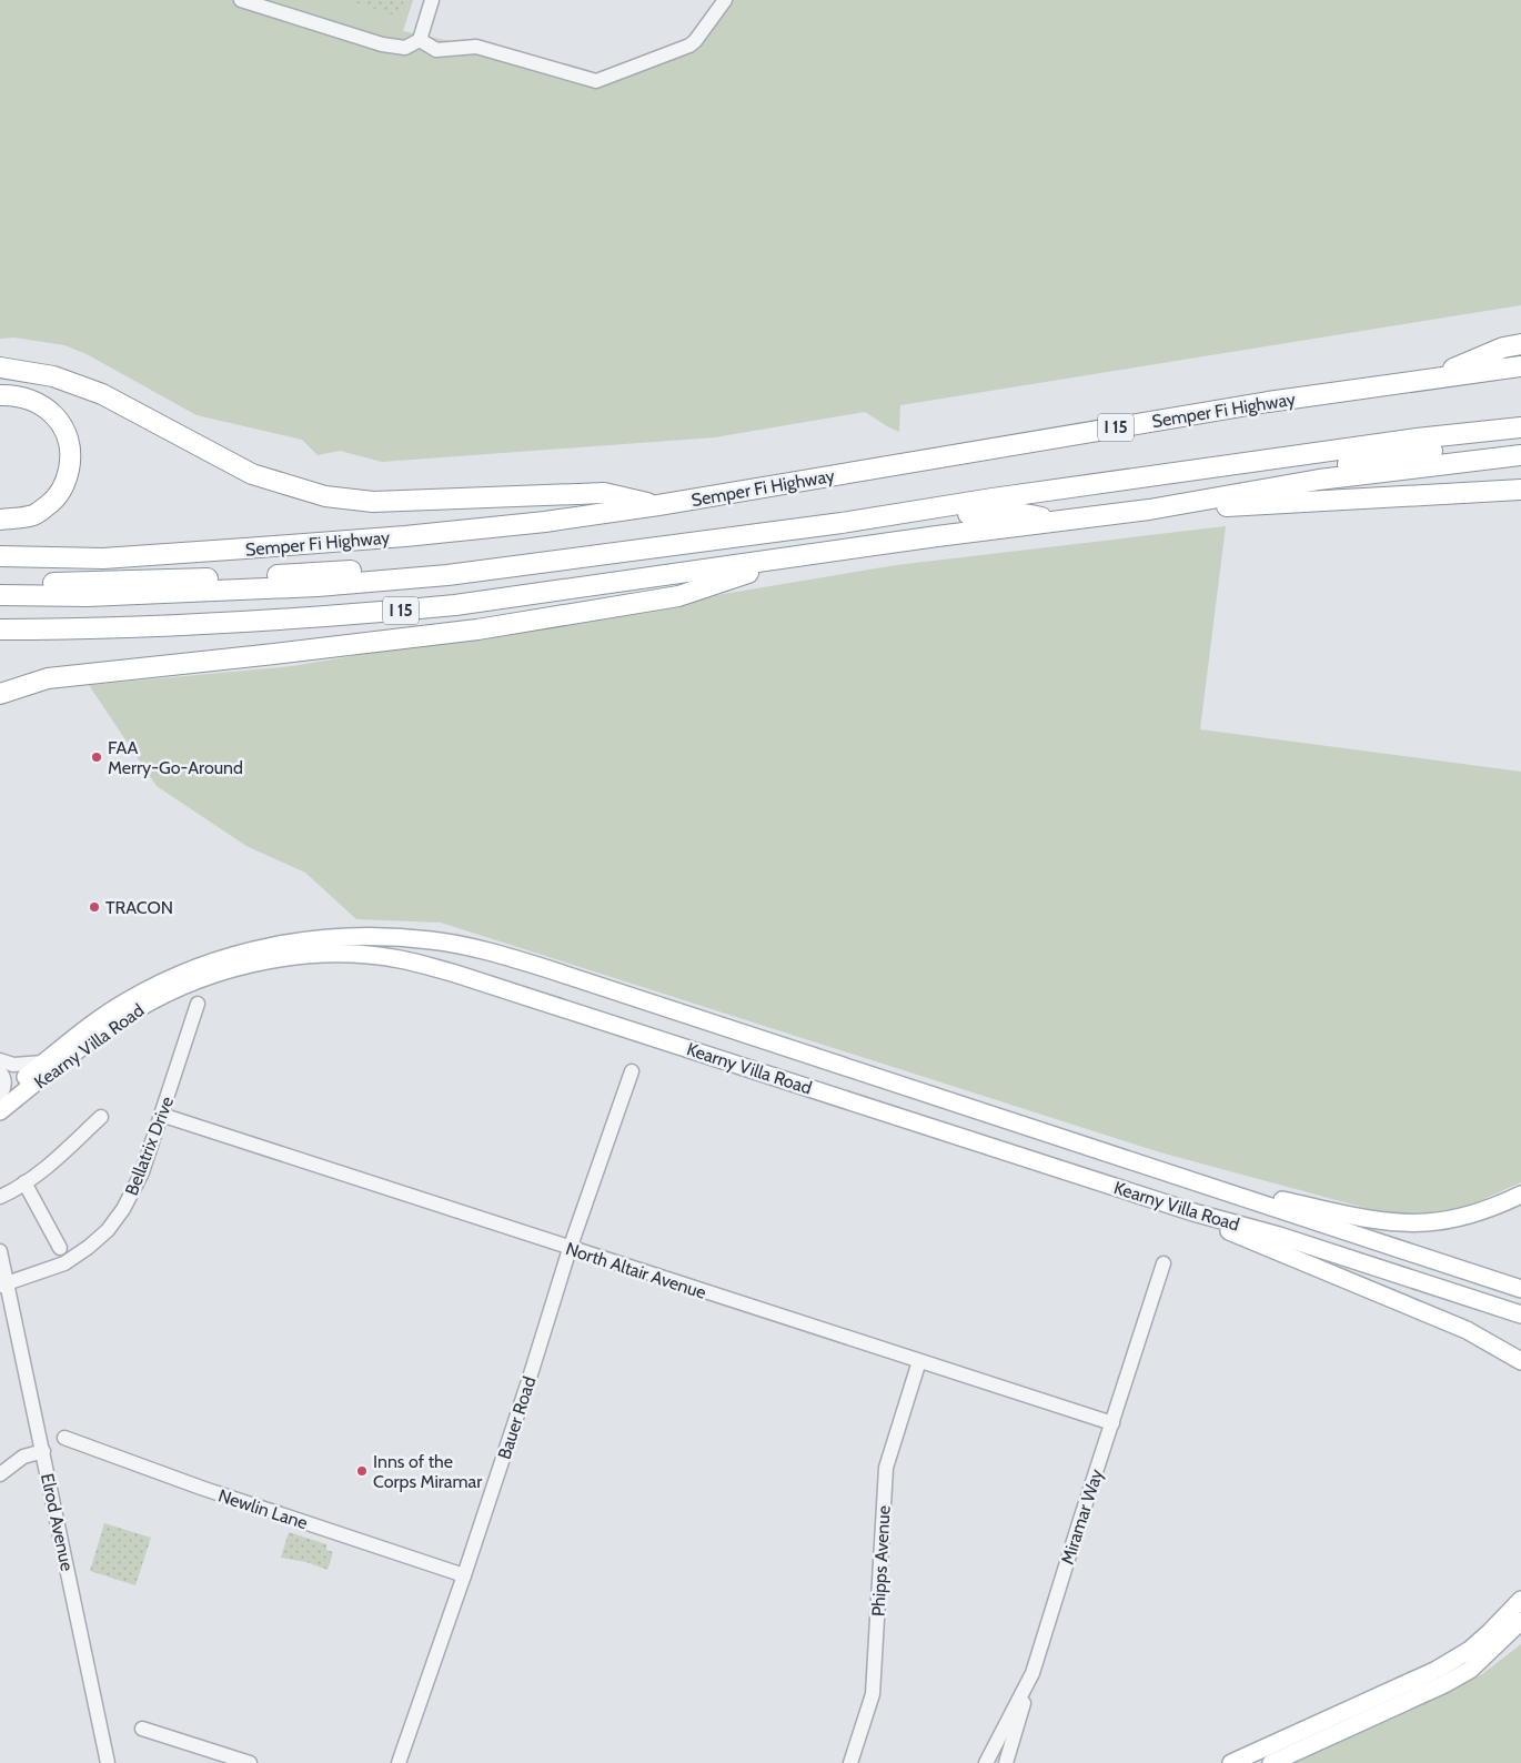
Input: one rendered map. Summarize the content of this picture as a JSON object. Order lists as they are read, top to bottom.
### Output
{
  "streets": {
    "highway": ["Semper Fi Highway", "I 15"],
    "main road": ["Kearny Villa Road"],
    "street": [
      "Bellatrix Drive",
      "North Altair Avenue",
      "Bauer Road",
      "Newlin Lane",
      "Miramar Way",
      "Elrod Avenue",
      "Phipps Avenue"
    ]
  },
  "crossings": [
    ["Bellatrix Drive", "North Altair Avenue"],
    ["Bellatrix Drive", "Elrod Avenue"],
    ["North Altair Avenue", "Bauer Road"],
    ["North Altair Avenue", "Miramar Way"],
    ["North Altair Avenue", "Phipps Avenue"],
    ["Bauer Road", "Newlin Lane"]
  ],
  "places": ["FAA Merry-Go-Around", "TRACON", "Inns of the Corps Miramar"]
}
